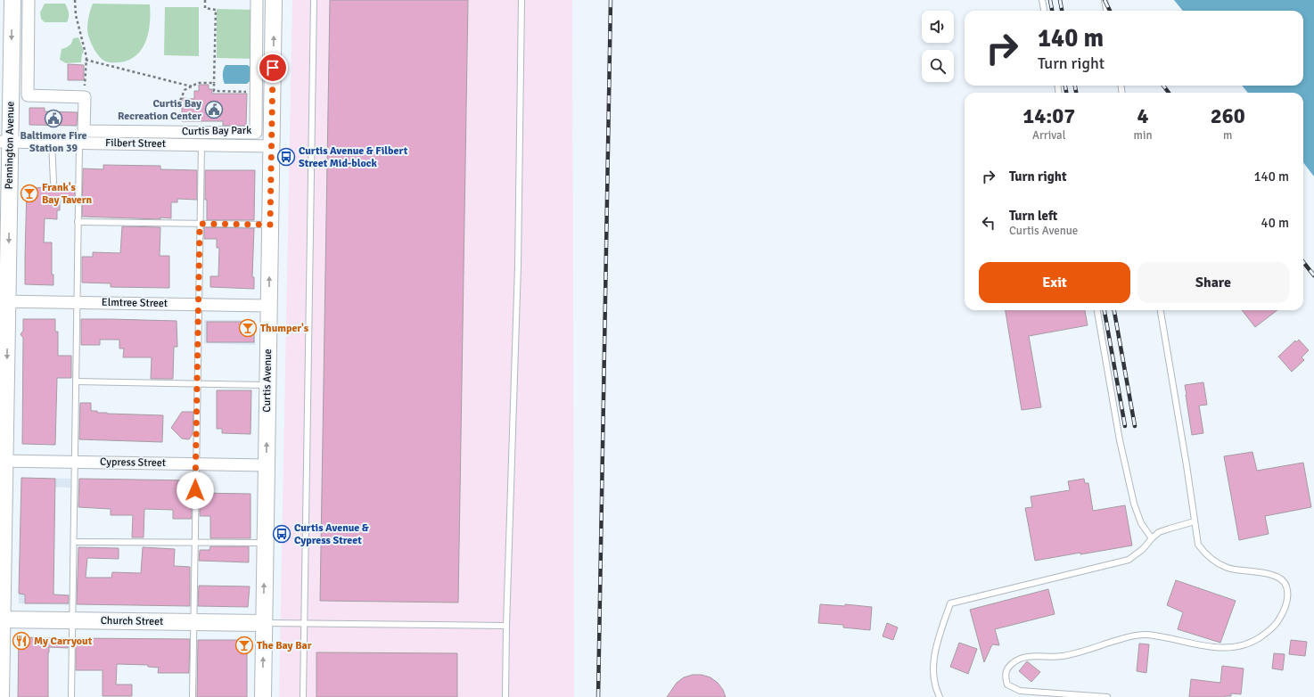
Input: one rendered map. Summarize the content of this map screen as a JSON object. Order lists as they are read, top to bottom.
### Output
{
  "streets": {
    "main road": ["Pennington Avenue", "Curtis Avenue", "Church Street"],
    "street": [
      "Curtis Bay Park",
      "Filbert Street",
      "Elmtree Street",
      "Cypress Street"
    ]
  },
  "crossings": [
    ["Filbert Street", "Pennington Avenue"],
    ["Filbert Street", "Curtis Avenue"],
    ["Pennington Avenue", "Elmtree Street"],
    ["Pennington Avenue", "Cypress Street"],
    ["Pennington Avenue", "Church Street"],
    ["Elmtree Street", "Curtis Avenue"],
    ["Curtis Avenue", "Cypress Street"],
    ["Curtis Avenue", "Church Street"]
  ],
  "one_way": ["Pennington Avenue", "Curtis Avenue"],
  "places": {
    "public building": ["Curtis Bay Recreation Center", "Baltimore Fire Station 39"],
    "bus stop": ["Curtis Avenue & Filbert Street Mid-block", "Curtis Avenue & Cypress Street"],
    "bar": ["Frank's Bay Tavern", "Thumper's", "The Bay Bar"],
    "restaurant": ["My Carryout"]
  },
  "page": {
    "turn": ["140 m", "Turn right"],
    "eta": [
      "14:07",
      "Arrival",
      "4",
      "min",
      "260",
      "m"
    ],
    "list": [
      {
        "name": "Turn right",
        "value": "140 m"
      },
      {
        "name": "Turn left",
        "note": "Curtis Avenue",
        "value": "40 m"
      }
    ],
    "buttons": ["Exit", "Share"]
  }
}
